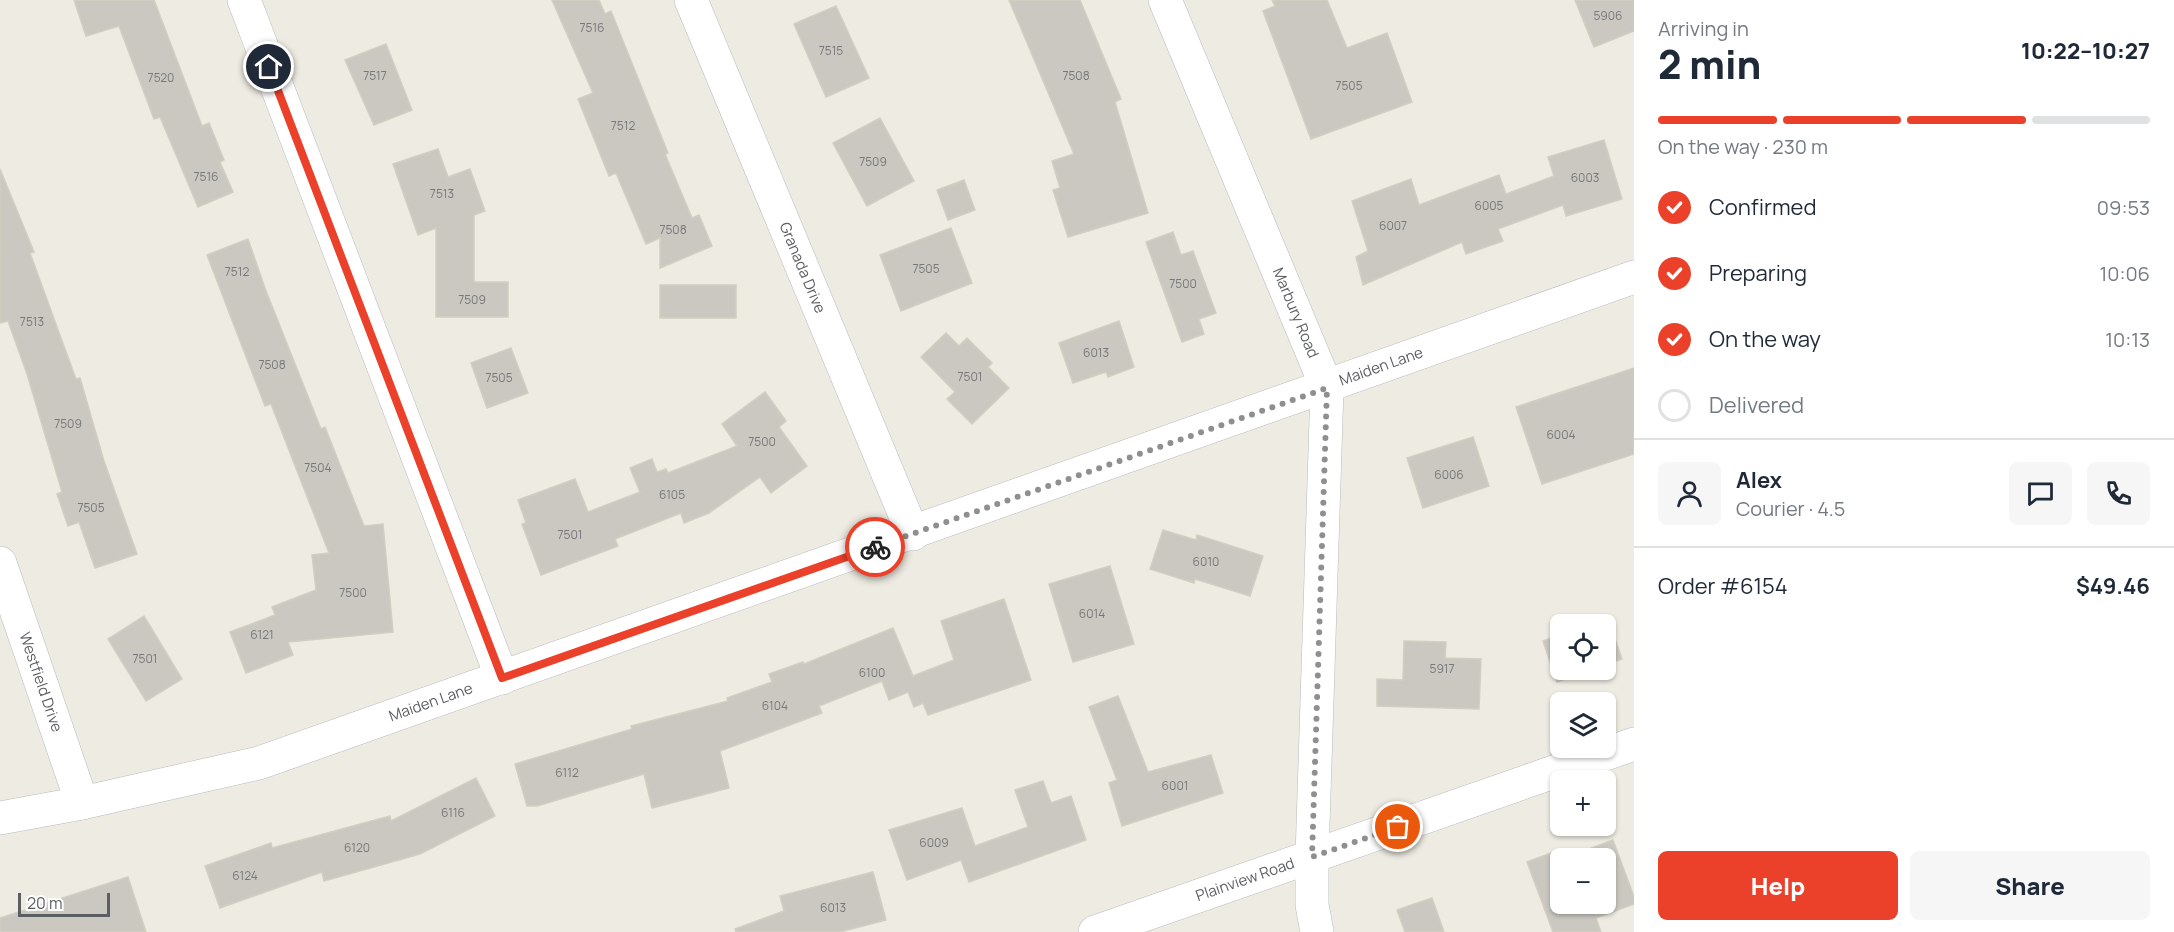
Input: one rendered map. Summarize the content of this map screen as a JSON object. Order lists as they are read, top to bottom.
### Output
{
  "streets": {
    "street": [
      "Granada Drive",
      "Marbury Road",
      "Maiden Lane",
      "Westfield Drive",
      "Plainview Road"
    ]
  },
  "crossings": [
    ["Granada Drive", "Maiden Lane"],
    ["Marbury Road", "Maiden Lane"],
    ["Marbury Road", "Plainview Road"],
    ["Maiden Lane", "Westfield Drive"]
  ],
  "house_numbers": [
    "5906",
    "7516",
    "7515",
    "7517",
    "7508",
    "7520",
    "7505",
    "7512",
    "7509",
    "7516",
    "6003",
    "7513",
    "6005",
    "6007",
    "7508",
    "7505",
    "7512",
    "7500",
    "7509",
    "7513",
    "6013",
    "7508",
    "7501",
    "7505",
    "7509",
    "6004",
    "7500",
    "7504",
    "6006",
    "6105",
    "7505",
    "7501",
    "6010",
    "7500",
    "6014",
    "6121",
    "7501",
    "5917",
    "6100",
    "6104",
    "6112",
    "6001",
    "6116",
    "6009",
    "6120",
    "6124",
    "6013"
  ],
  "scale_bar": "20 m",
  "page": {
    "heading": ["2 min", "Arriving in", "10:22–10:27"],
    "panel": [
      "Alex",
      "Courier · 4.5",
      "Order #6154",
      "$49.46"
    ],
    "bar": "On the way · 230 m",
    "list": [
      ["Confirmed", "09:53"],
      ["Preparing", "10:06"],
      ["On the way", "10:13"],
      "Delivered"
    ],
    "map_buttons": ["+", "−"],
    "buttons": ["Help", "Share"],
    "scale": "20 m"
  }
}
